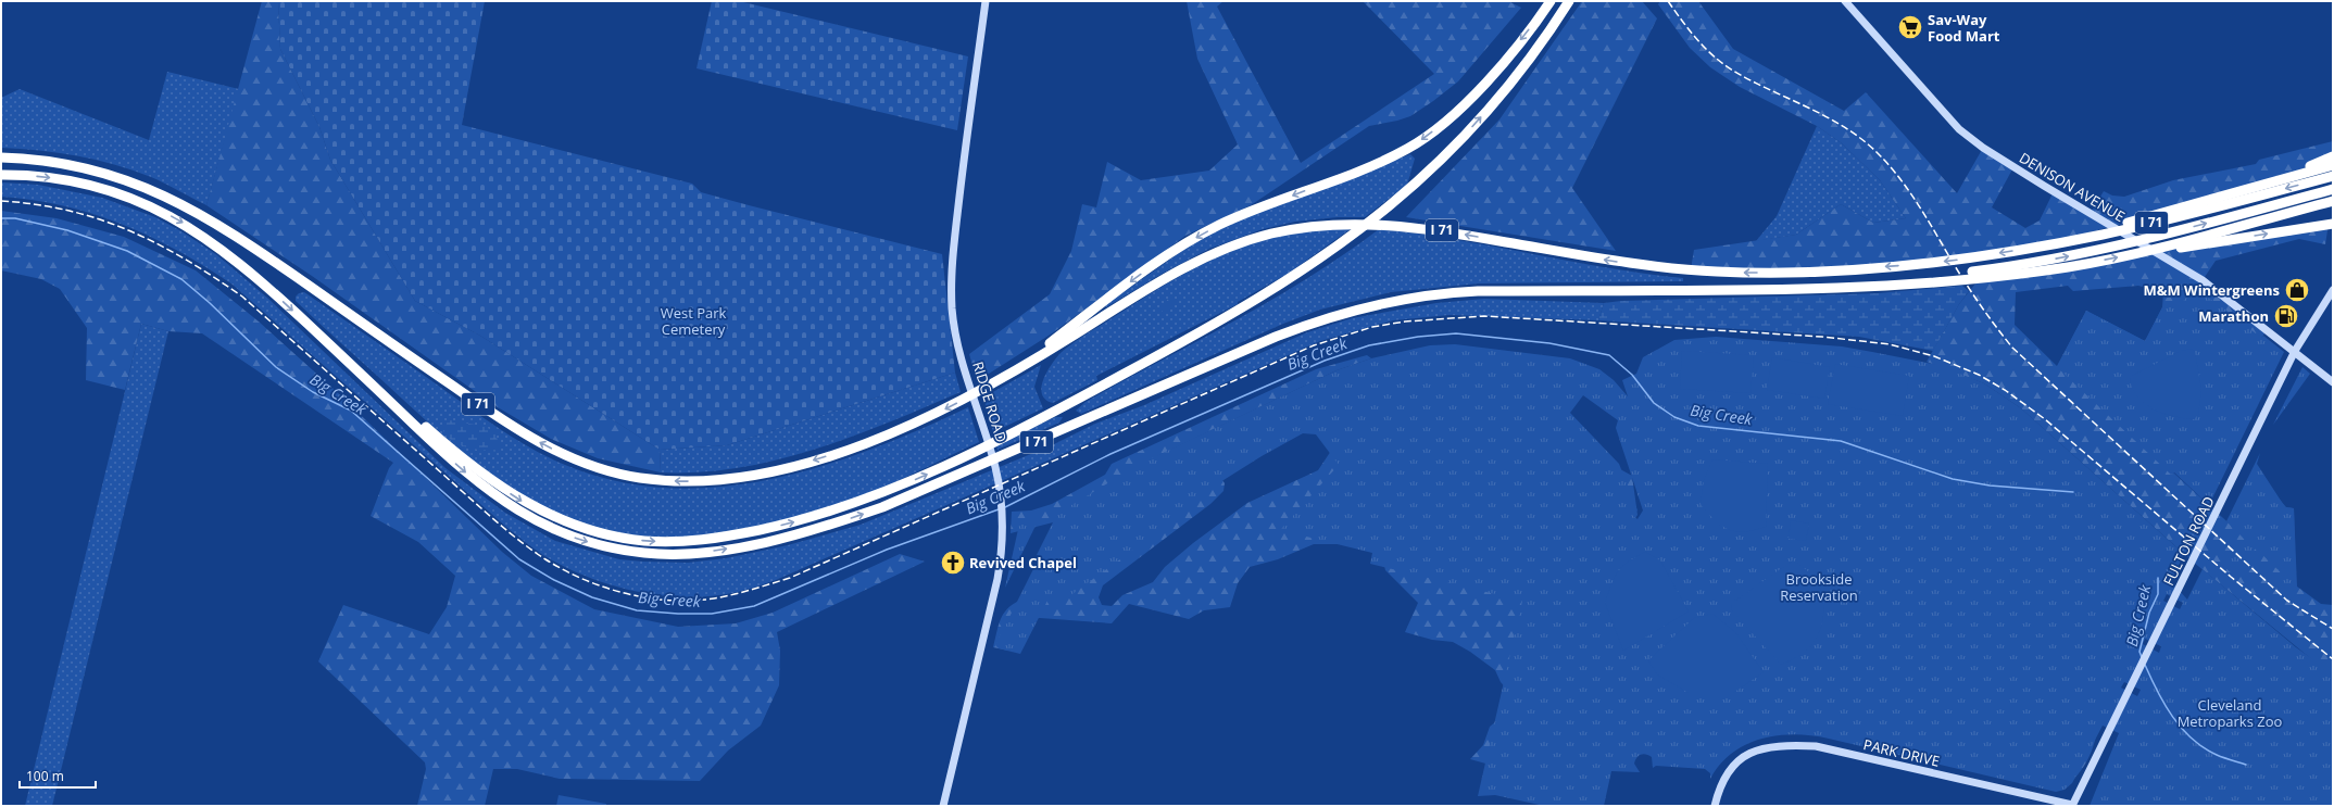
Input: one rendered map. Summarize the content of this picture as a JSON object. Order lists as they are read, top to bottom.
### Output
{
  "streets": {
    "highway": ["I 71"],
    "main road": [
      "DENISON AVENUE",
      "RIDGE ROAD",
      "FULTON ROAD",
      "PARK DRIVE"
    ]
  },
  "crossings": [
    ["DENISON AVENUE", "FULTON ROAD"],
    ["FULTON ROAD", "PARK DRIVE"]
  ],
  "water": ["Big Creek"],
  "parks": ["West Park Cemetery", "Brookside Reservation", "Cleveland Metroparks Zoo"],
  "places": {
    "supermarket": ["Sav-Way Food Mart"],
    "shop": ["M&M Wintergreens"],
    "fuel station": ["Marathon"],
    "church": ["Revived Chapel"]
  },
  "scale_bar": "100 m"
}
